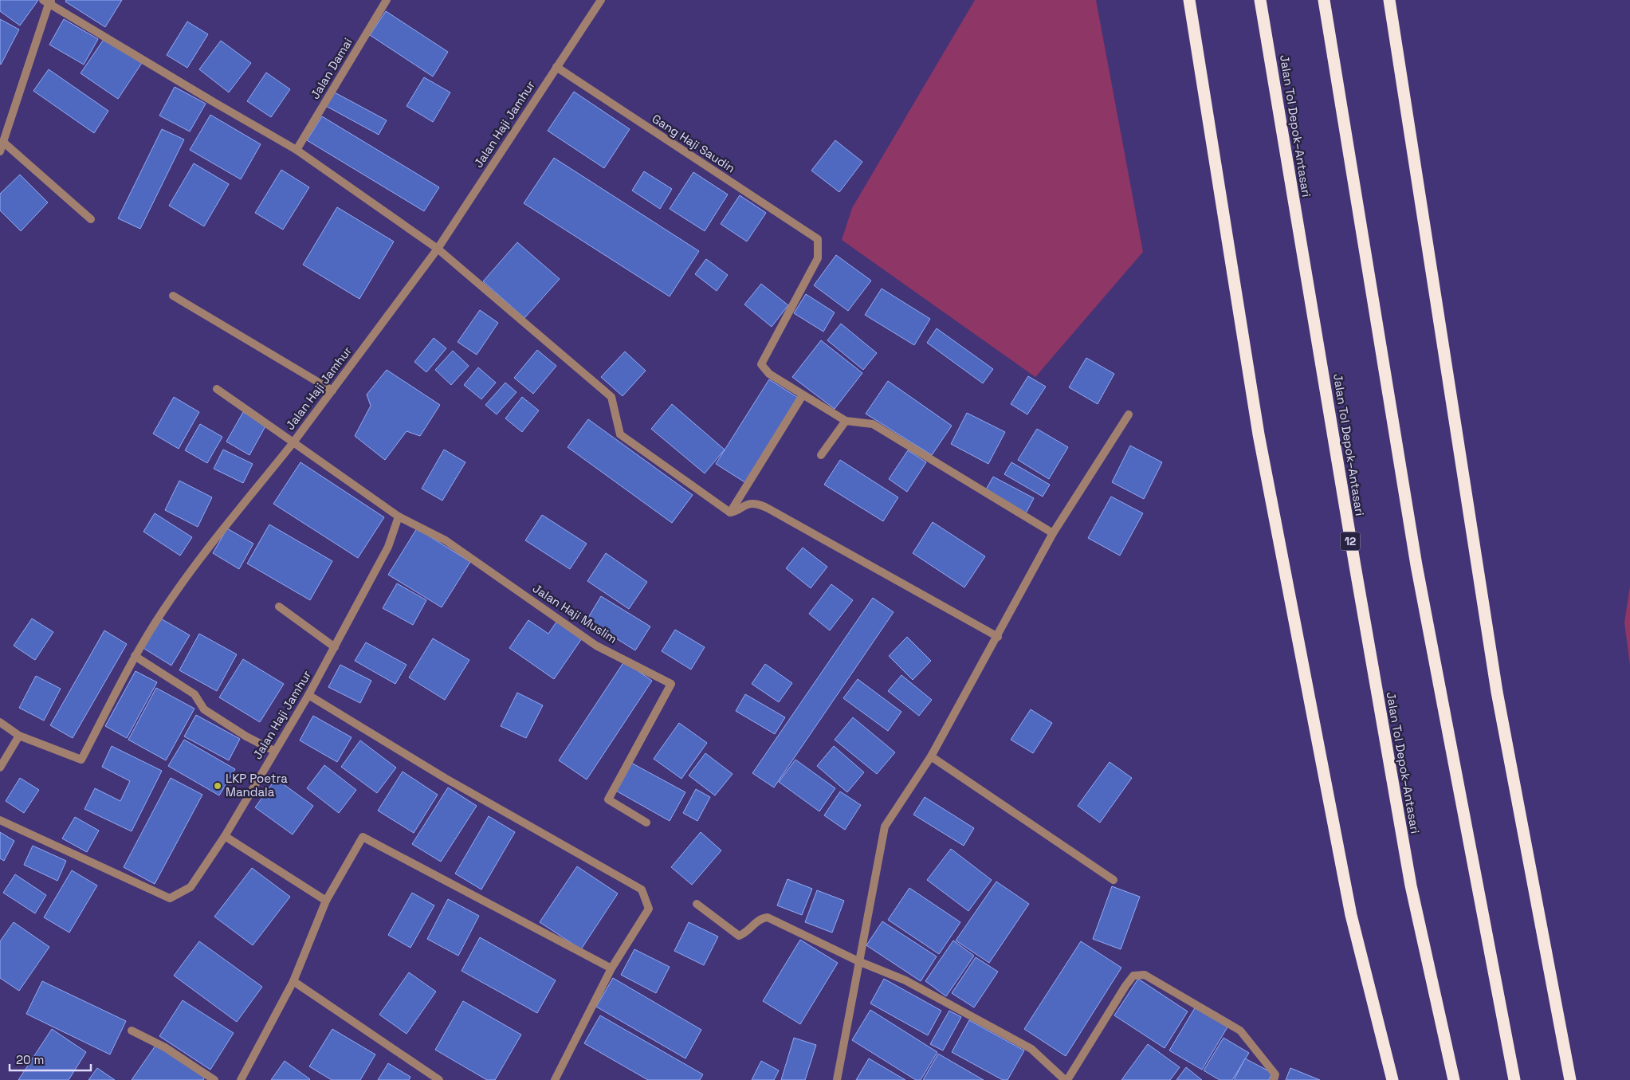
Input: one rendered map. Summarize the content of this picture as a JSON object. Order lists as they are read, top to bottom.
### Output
{
  "streets": {
    "highway": ["Jalan Tol Depok–Antasari", "12"],
    "street": [
      "Jalan Damai",
      "Jalan Haji Jamhur",
      "Gang Haji Saudin",
      "Jalan Haji Muslim"
    ]
  },
  "crossings": [
    ["Jalan Haji Jamhur", "Gang Haji Saudin"],
    ["Jalan Haji Jamhur", "Jalan Haji Muslim"]
  ],
  "places": ["LKP Poetra Mandala"],
  "scale_bar": "20 m"
}
